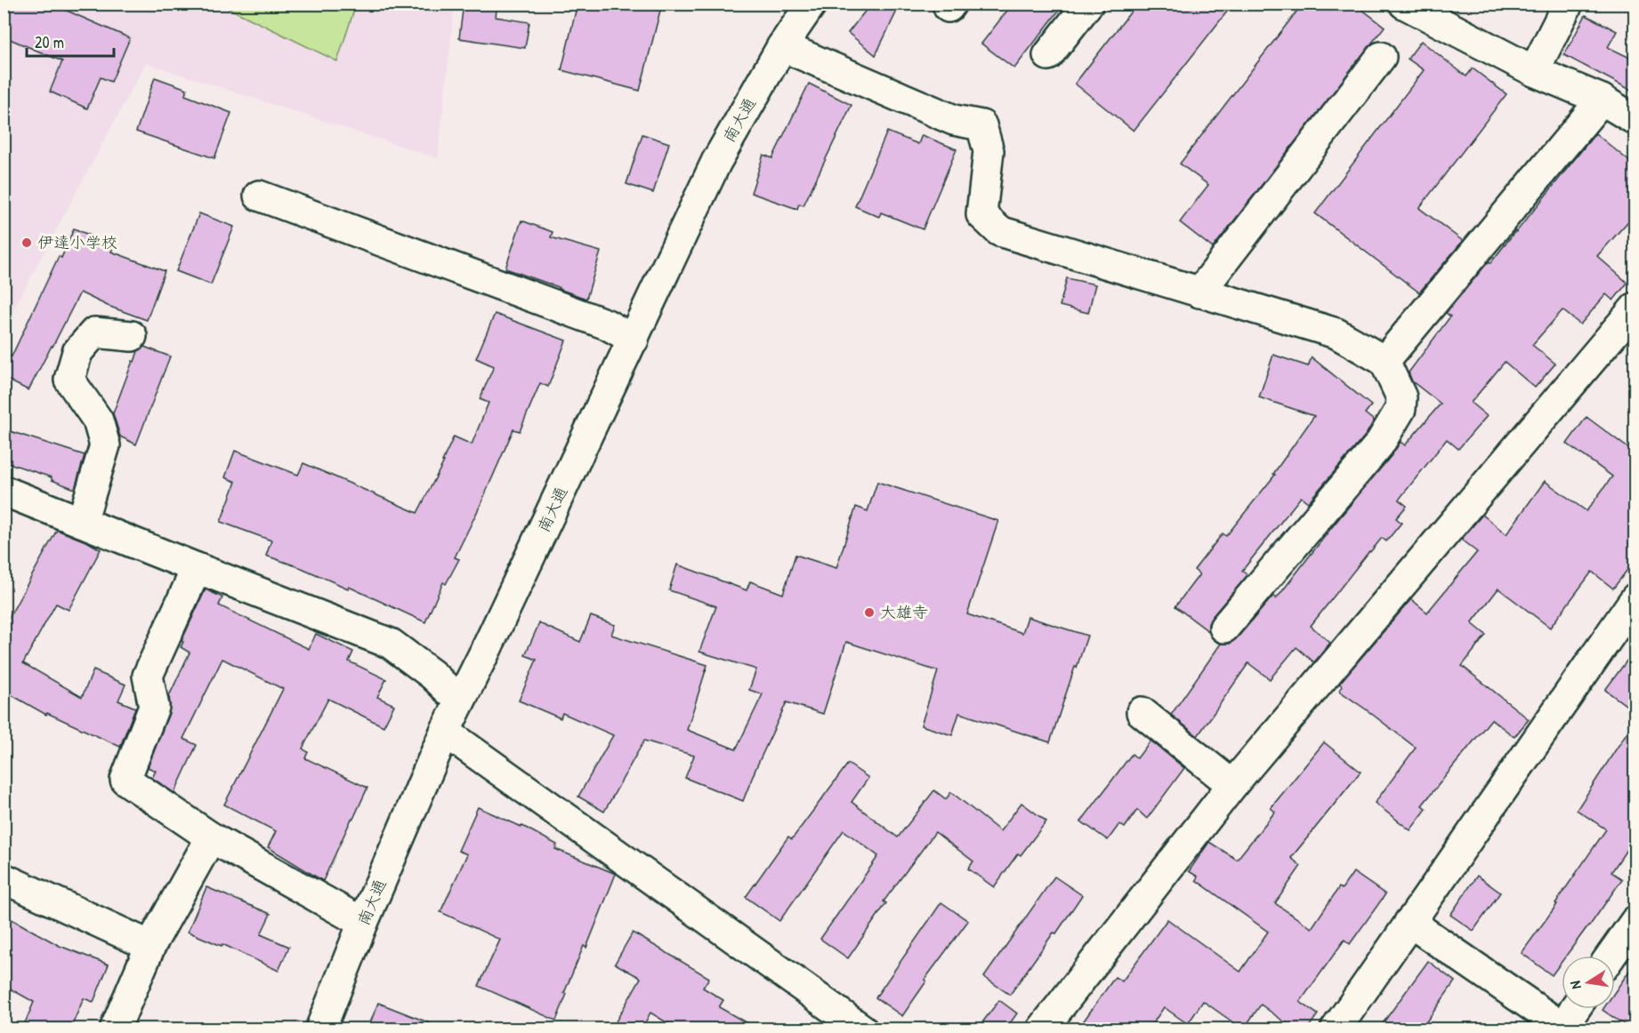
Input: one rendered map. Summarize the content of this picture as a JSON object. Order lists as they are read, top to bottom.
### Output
{
  "streets": {
    "street": ["南大通"]
  },
  "places": ["伊達小学校", "大雄寺"],
  "scale_bar": "20 m",
  "north": "left"
}
